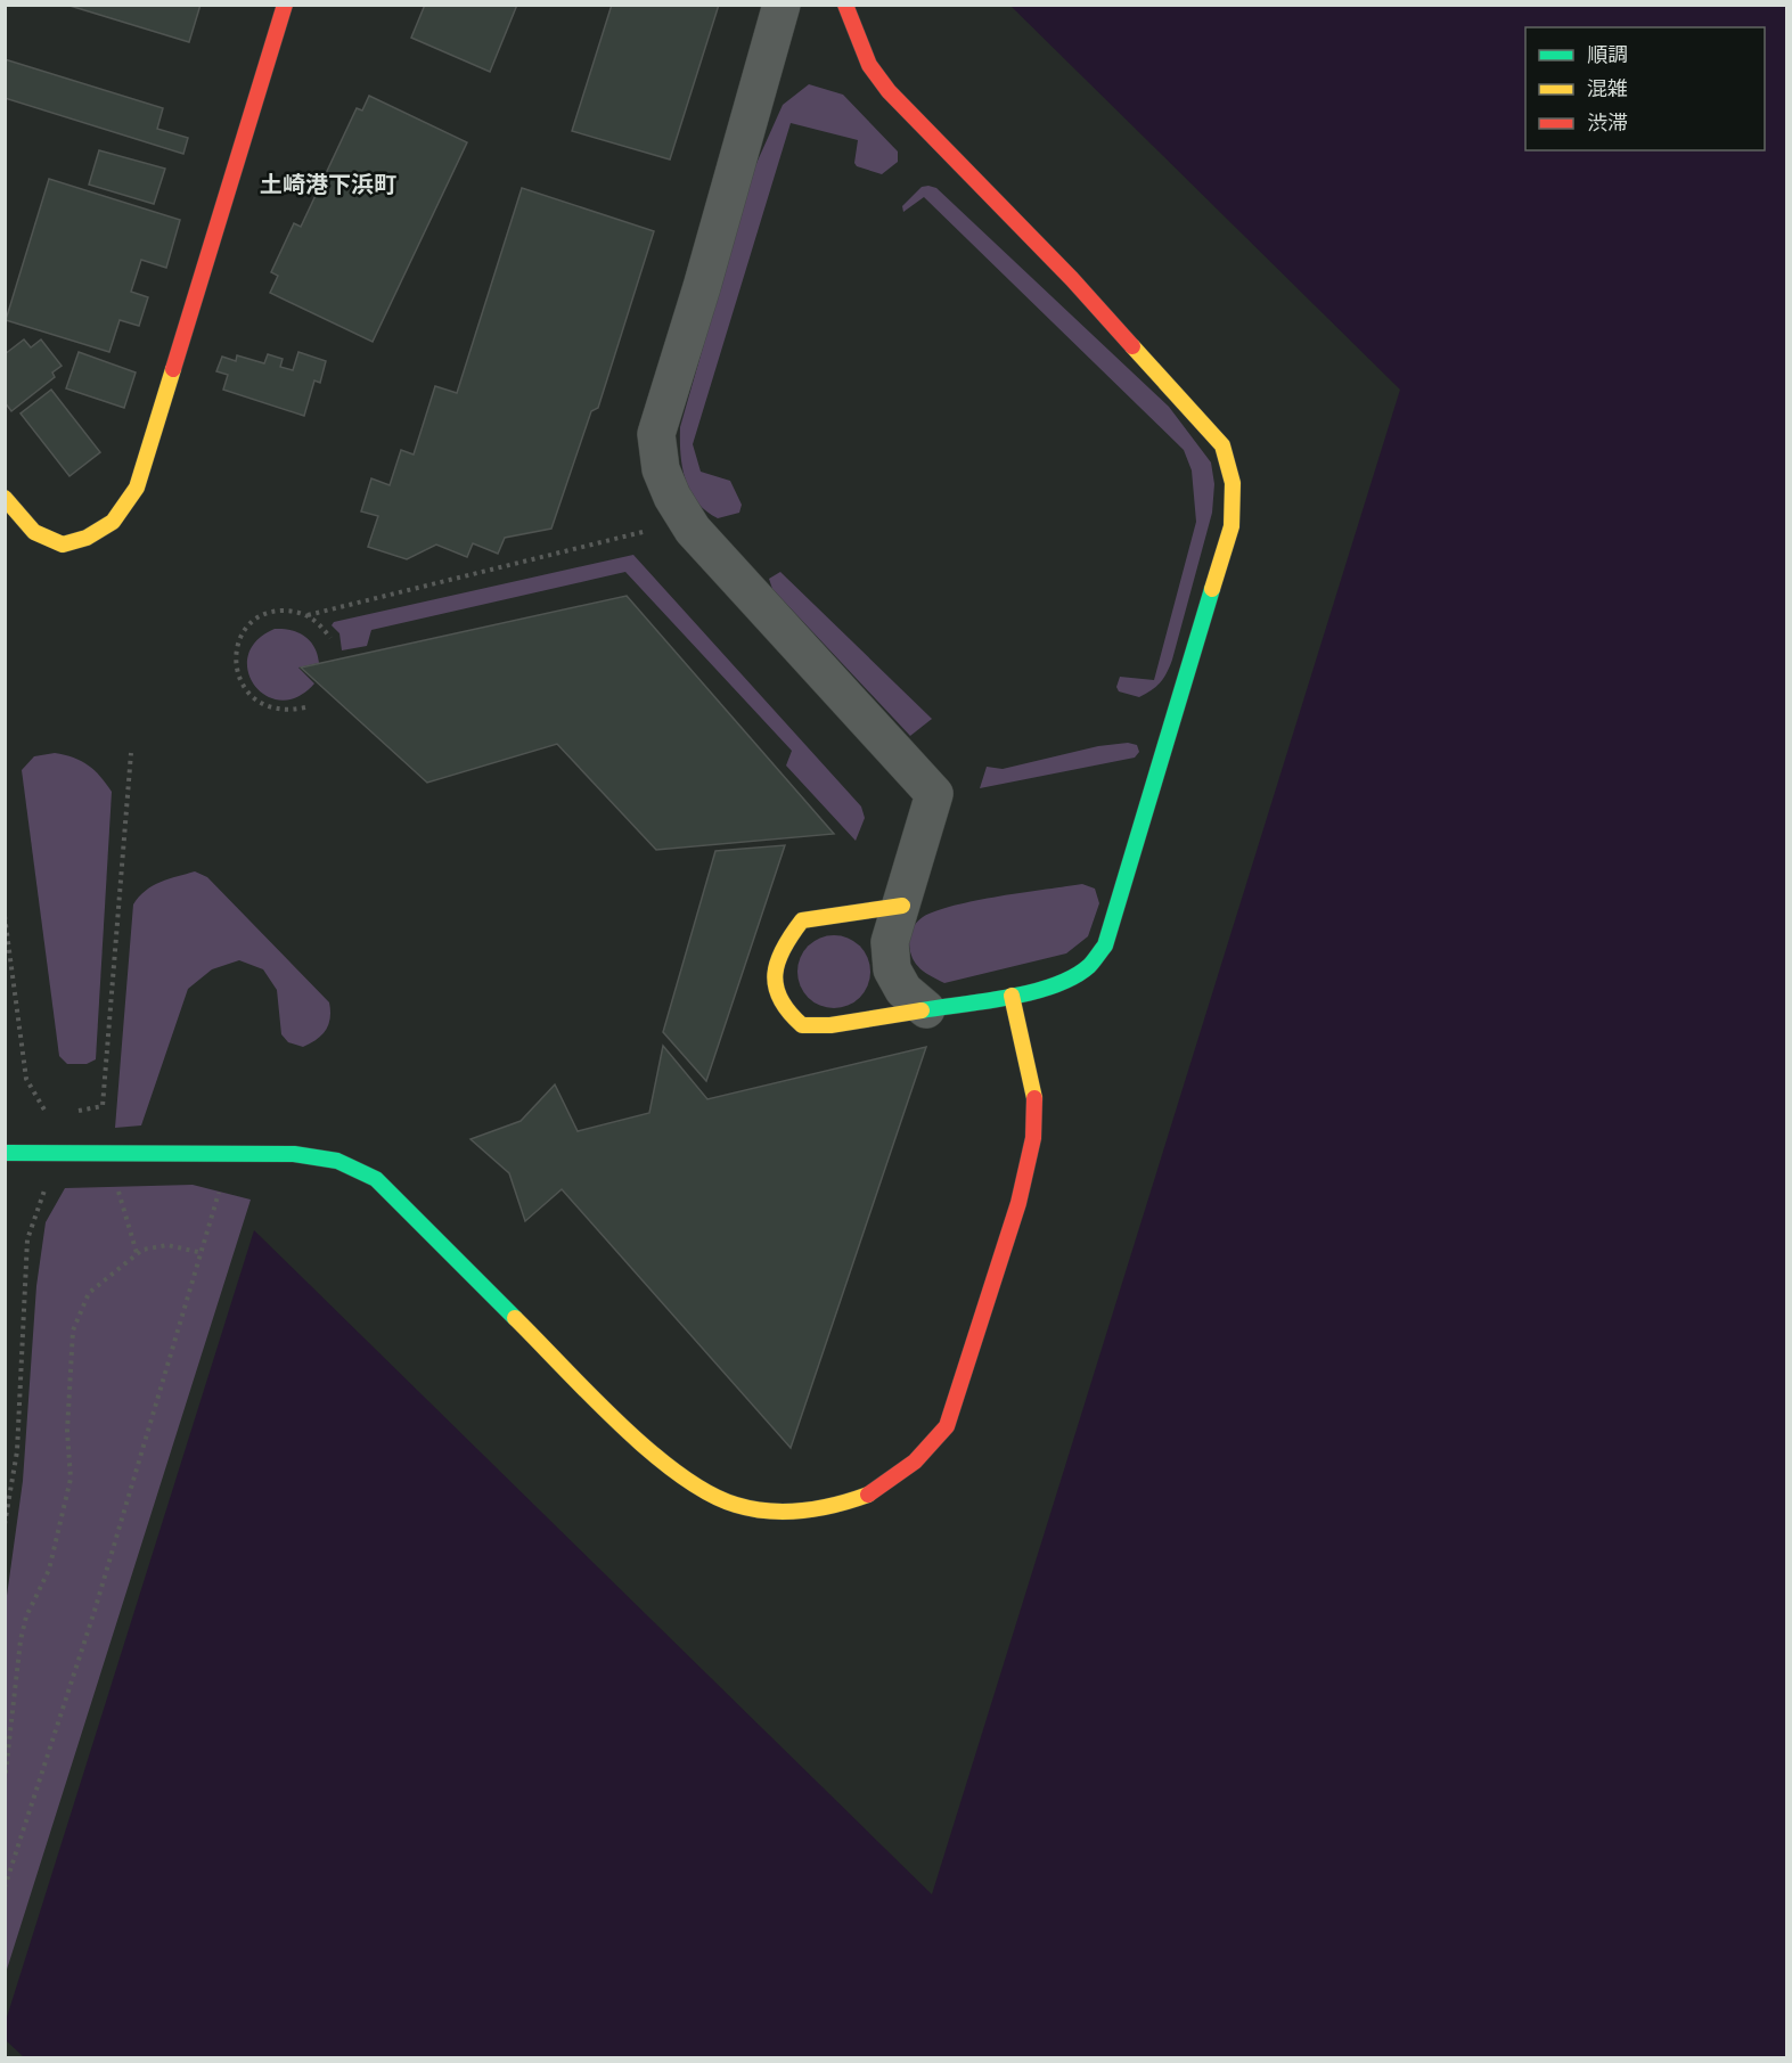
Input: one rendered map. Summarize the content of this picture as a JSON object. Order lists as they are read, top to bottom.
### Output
{
  "districts": ["土崎港下浜町"],
  "legend": ["順調", "混雑", "渋滞"]
}
